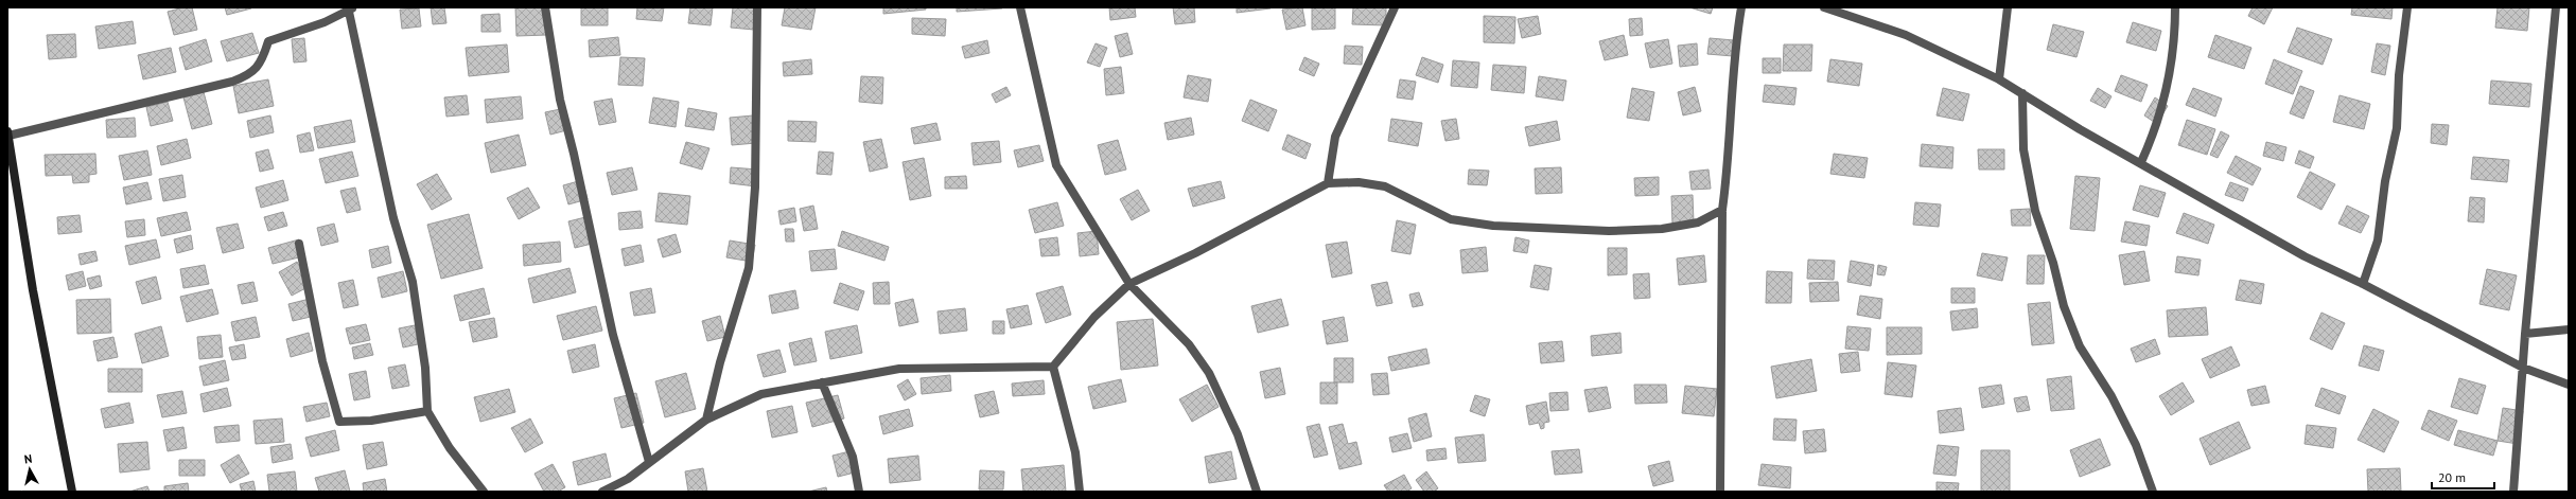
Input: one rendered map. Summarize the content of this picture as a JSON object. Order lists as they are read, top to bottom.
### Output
{
  "scale_bar": "20 m",
  "north": "top"
}
